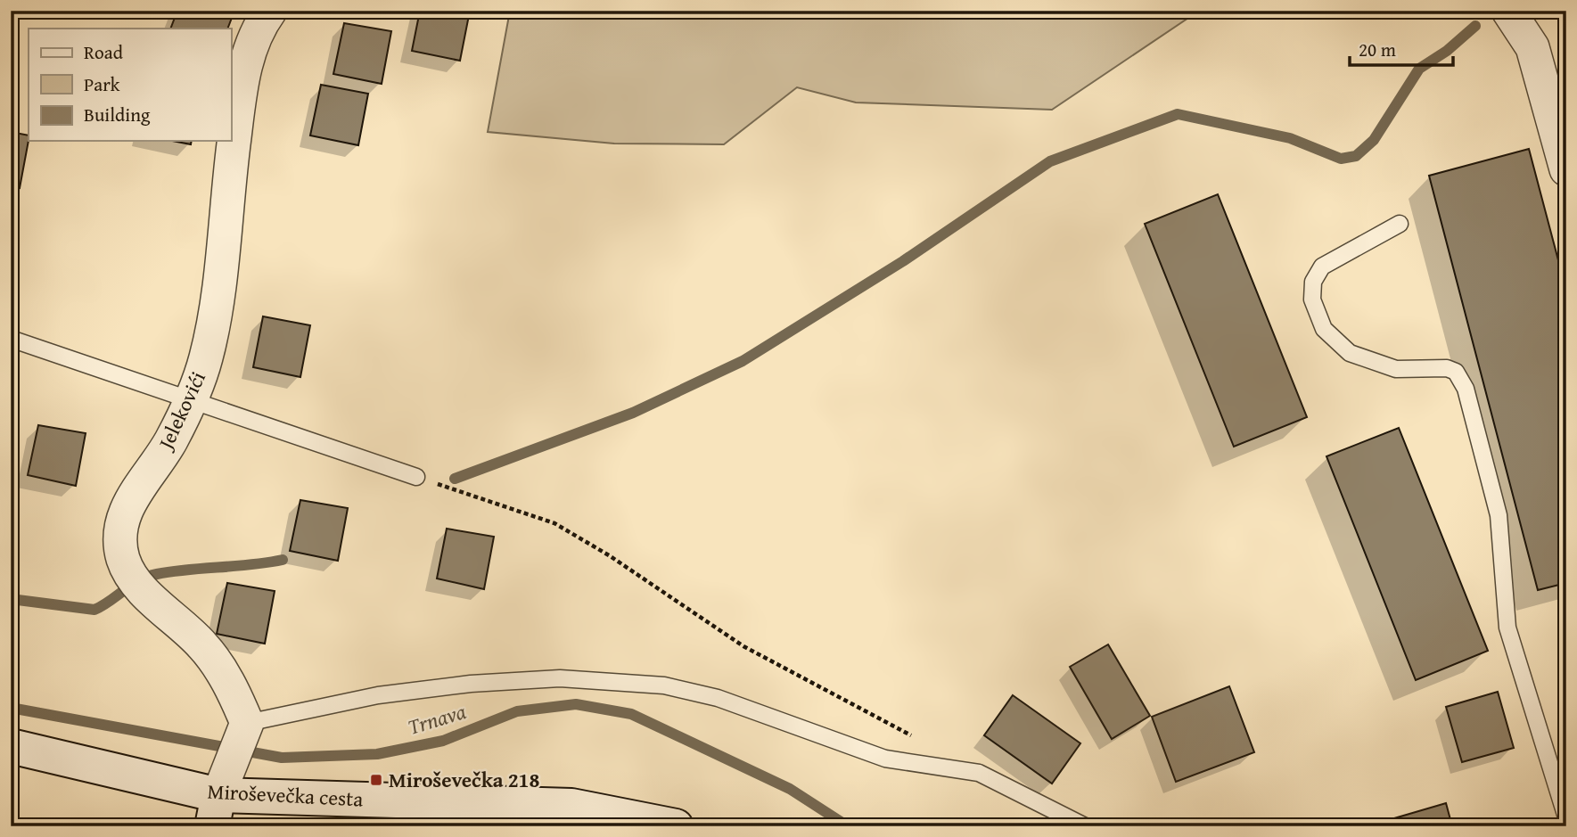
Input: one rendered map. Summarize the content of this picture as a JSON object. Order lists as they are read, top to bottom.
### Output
{
  "streets": {
    "main road": ["Miroševečka cesta"],
    "street": ["Jelekovići"]
  },
  "water": ["Trnava"],
  "places": {
    "transit": ["Miroševečka 218"]
  },
  "legend": ["Road", "Park", "Building"],
  "scale_bar": "20 m"
}
